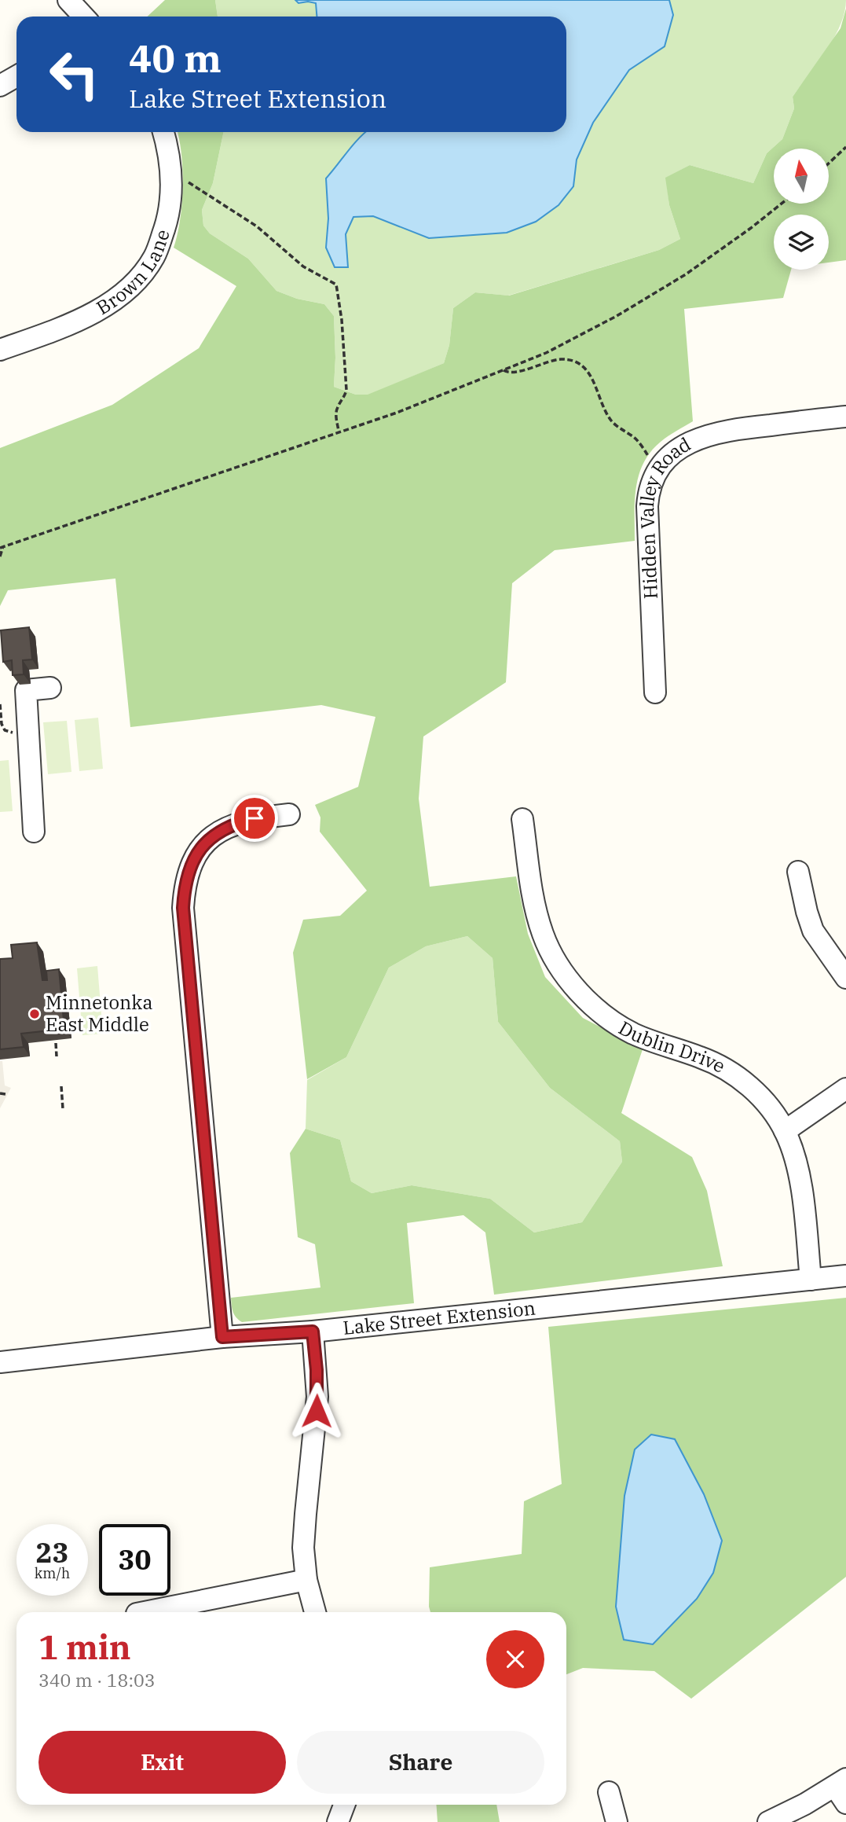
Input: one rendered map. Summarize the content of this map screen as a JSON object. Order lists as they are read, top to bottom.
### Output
{
  "streets": {
    "street": [
      "Brown Lane",
      "Hidden Valley Road",
      "Dublin Drive",
      "Lake Street Extension"
    ]
  },
  "crossings": [
    ["Dublin Drive", "Lake Street Extension"]
  ],
  "places": ["Minnetonka East Middle"],
  "north": "top",
  "page": {
    "turn": ["40 m", "Lake Street Extension"],
    "speed": "23 km/h",
    "limit": "30",
    "heading": ["1 min", "340 m · 18:03"],
    "buttons": ["Exit", "Share"]
  }
}
